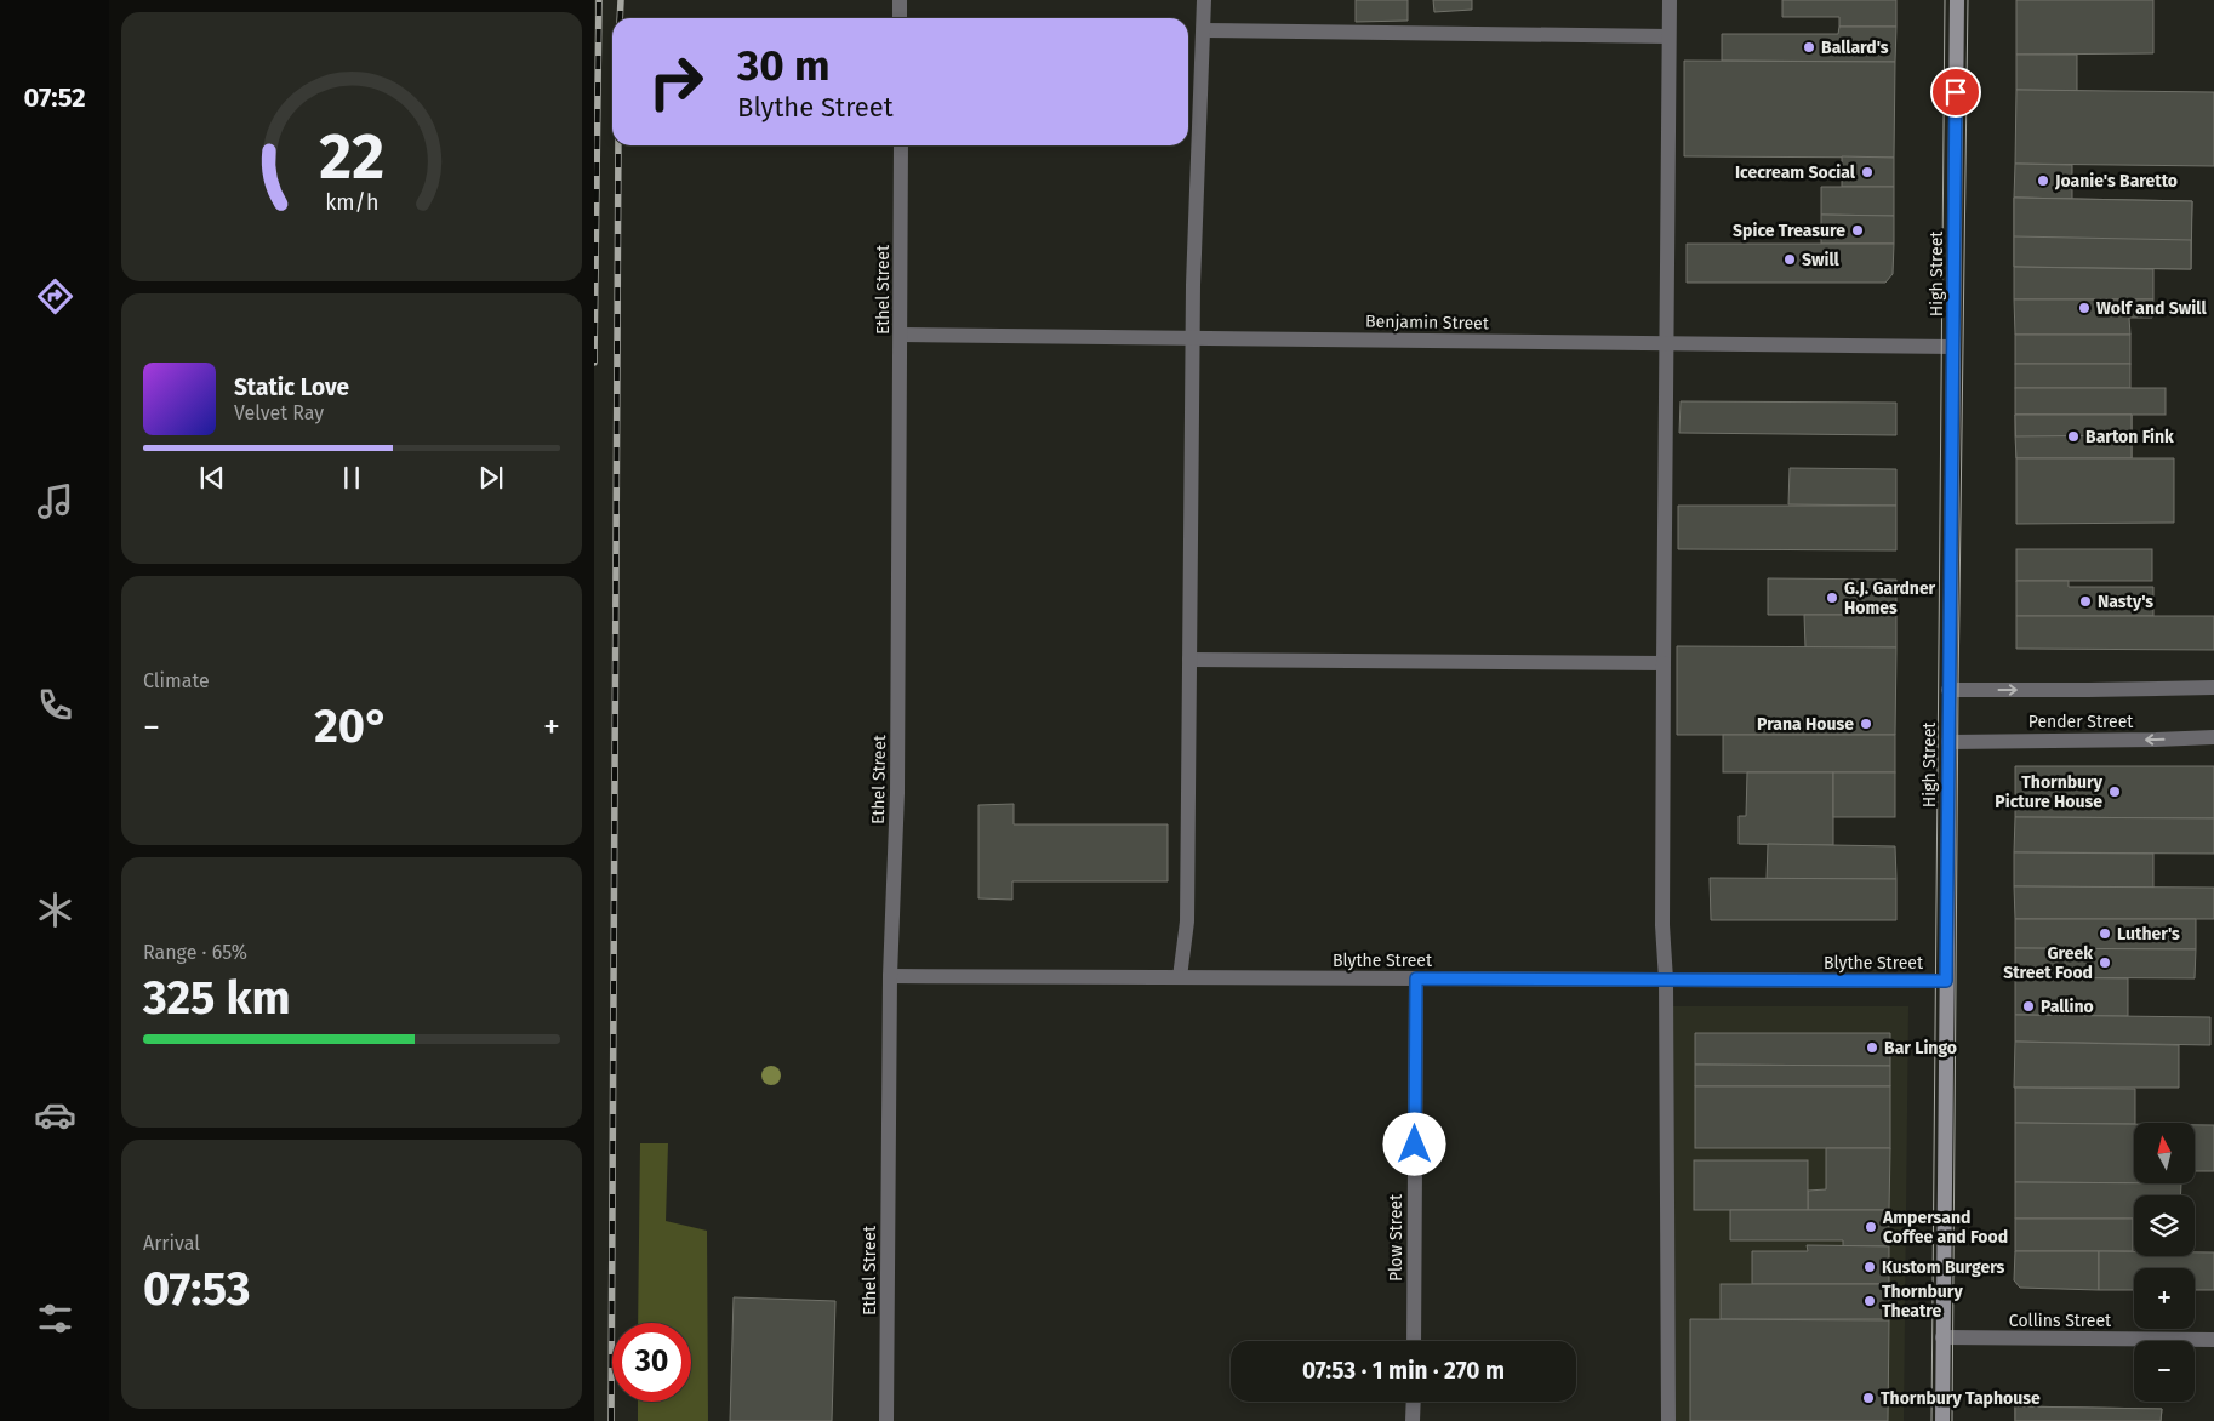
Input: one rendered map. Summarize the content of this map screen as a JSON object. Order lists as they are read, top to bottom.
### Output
{
  "streets": {
    "main road": ["High Street"],
    "street": [
      "Ethel Street",
      "Benjamin Street",
      "Pender Street",
      "Blythe Street",
      "Plow Street",
      "Collins Street"
    ]
  },
  "crossings": [
    ["High Street", "Benjamin Street"],
    ["High Street", "Pender Street"],
    ["High Street", "Blythe Street"],
    ["High Street", "Collins Street"],
    ["Ethel Street", "Benjamin Street"],
    ["Ethel Street", "Blythe Street"],
    ["Blythe Street", "Plow Street"]
  ],
  "places": [
    "Ballard's",
    "Icecream Social",
    "Joanie's Baretto",
    "Spice Treasure",
    "Swill",
    "Wolf and Swill",
    "Barton Fink",
    "G.J. Gardner Homes",
    "Nasty's",
    "Prana House",
    "Thornbury Picture House",
    "Luther's",
    "Greek Street Food",
    "Pallino",
    "Bar Lingo",
    "Ampersand Coffee and Food",
    "Kustom Burgers",
    "Thornbury Theatre",
    "Thornbury Taphouse"
  ],
  "north": "top",
  "page": {
    "tabs": "07:52",
    "turn": ["30 m", "Blythe Street"],
    "song": ["Static Love", "Velvet Ray"],
    "tile": [
      "Climate",
      ["Range · 65%", "325 km"],
      ["Arrival", "07:53"]
    ],
    "heat": ["−", "20°", "+"],
    "map_buttons": ["+", "−"],
    "limit": "30",
    "trip": "07:53 · 1 min · 270 m",
    "gauge": ["22", "km/h"]
  }
}
